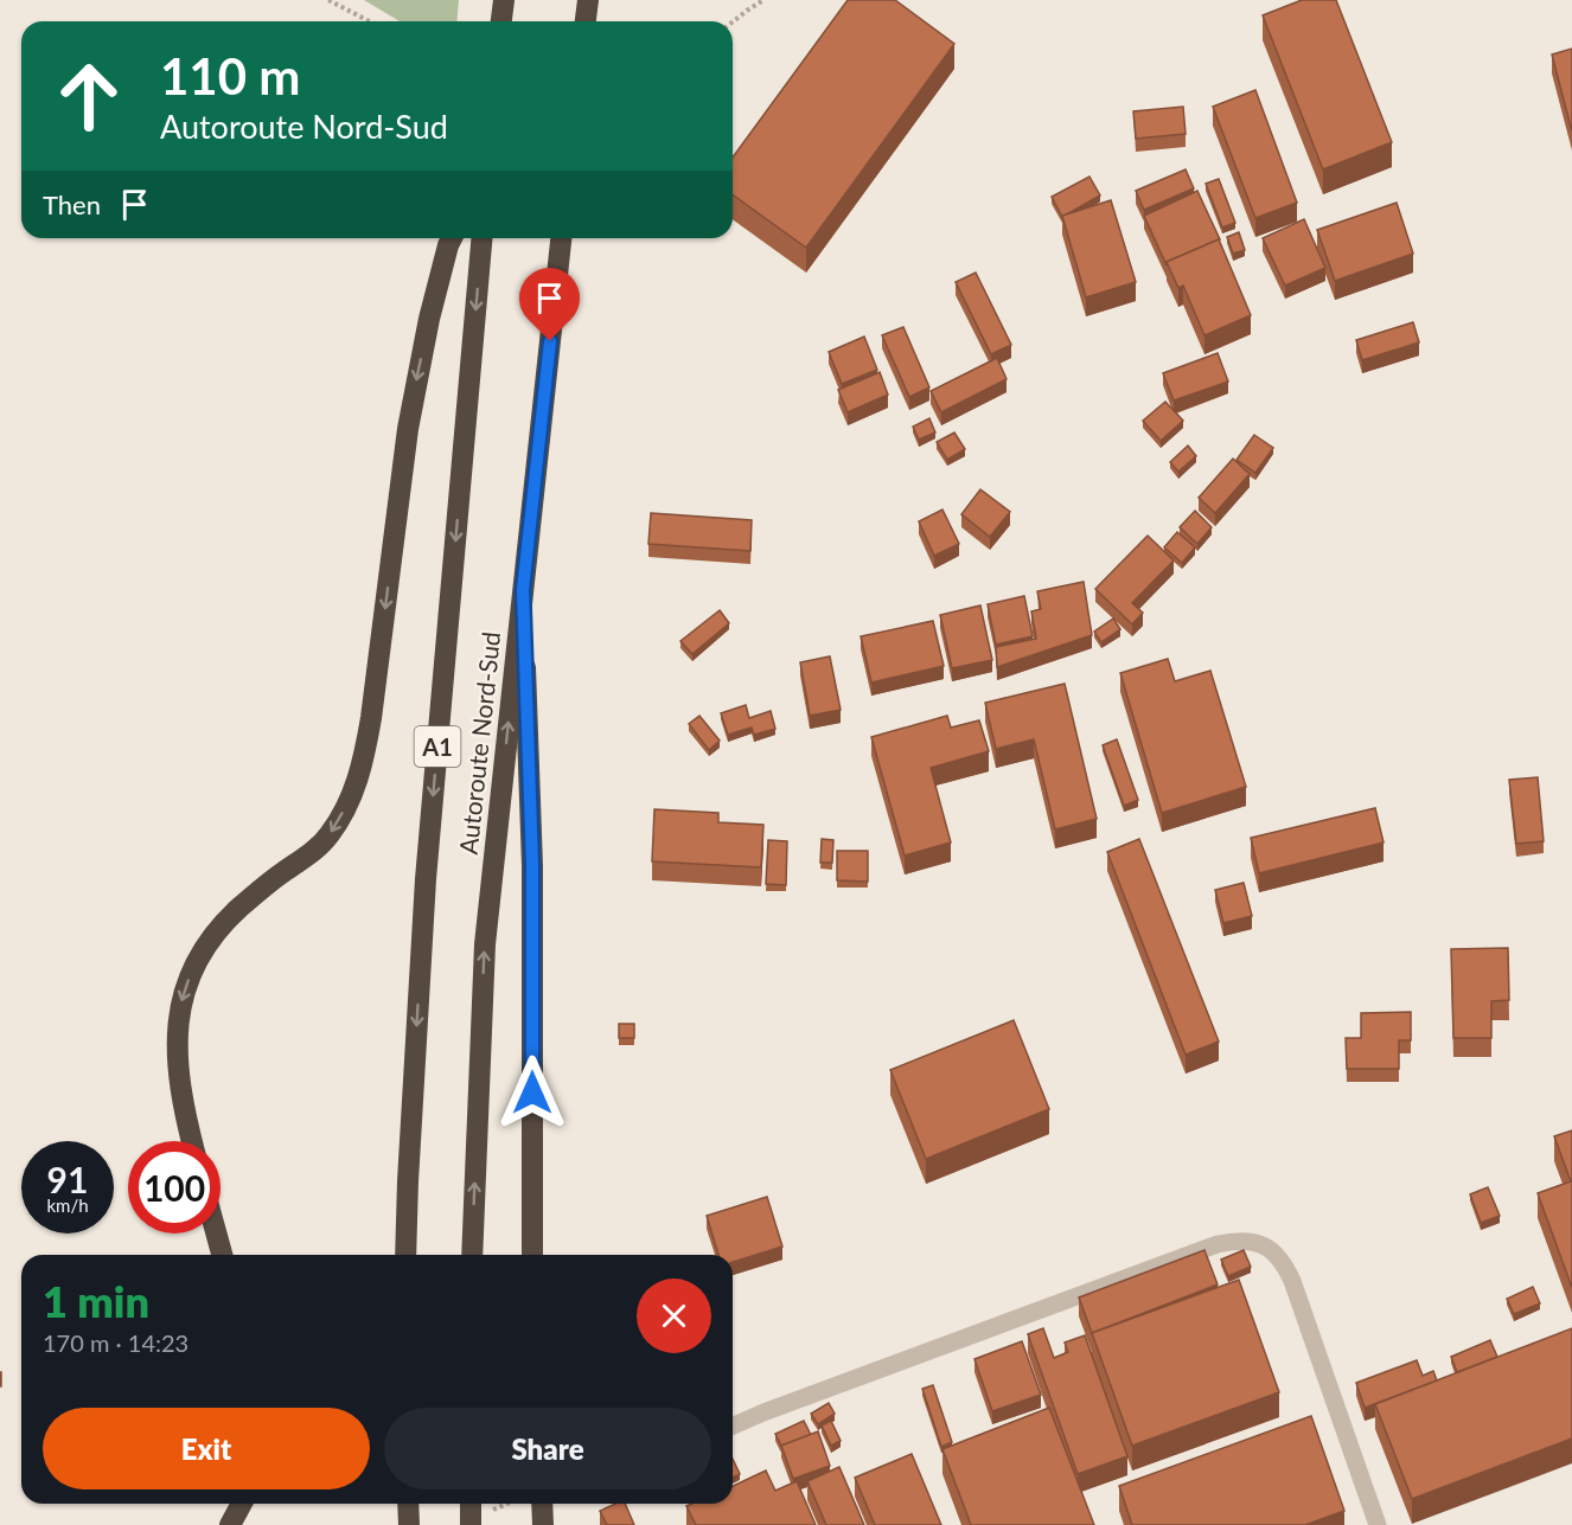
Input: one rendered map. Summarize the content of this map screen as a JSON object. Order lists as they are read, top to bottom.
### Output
{
  "streets": {
    "highway": ["Autoroute Nord-Sud", "A1"]
  },
  "page": {
    "turn": ["110 m", "Autoroute Nord-Sud"],
    "then": "Then",
    "speed": "91 km/h",
    "limit": "100",
    "heading": ["1 min", "170 m · 14:23"],
    "buttons": ["Exit", "Share"]
  }
}
